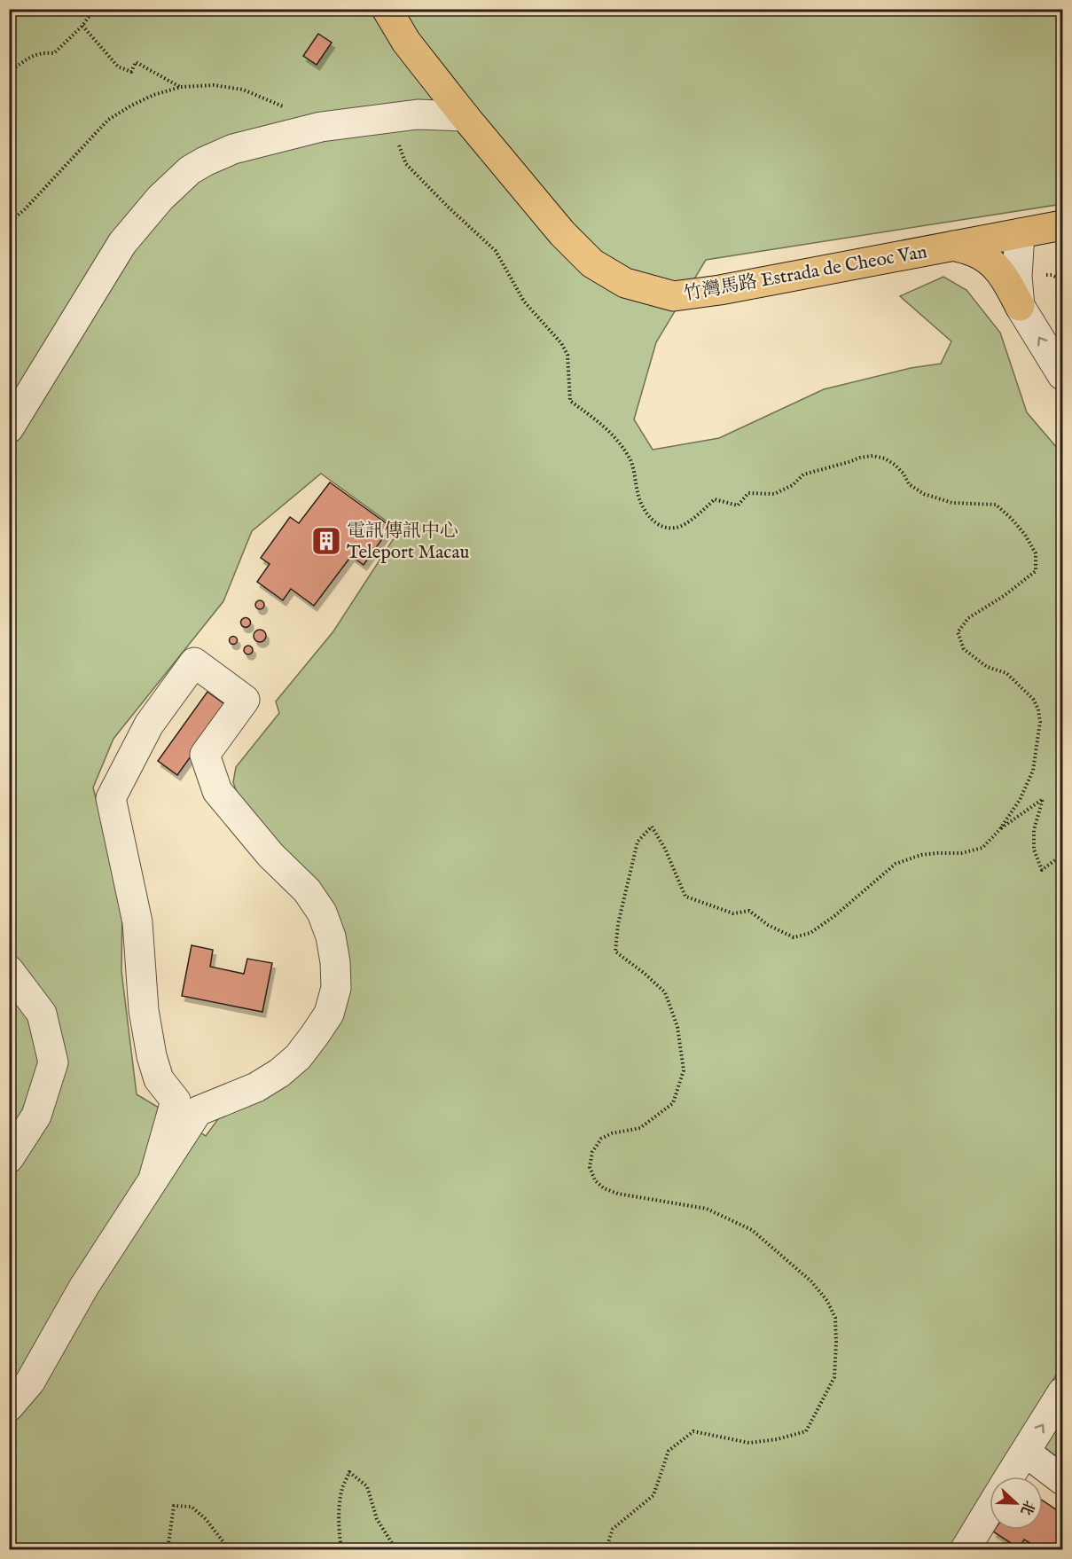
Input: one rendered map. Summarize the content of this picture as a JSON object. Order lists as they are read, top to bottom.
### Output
{
  "streets": {
    "main road": ["竹灣馬路 Estrada de Cheoc Van"]
  },
  "places": {
    "building": ["電訊傳訊中心 Teleport Macau"]
  },
  "north": "right"
}
